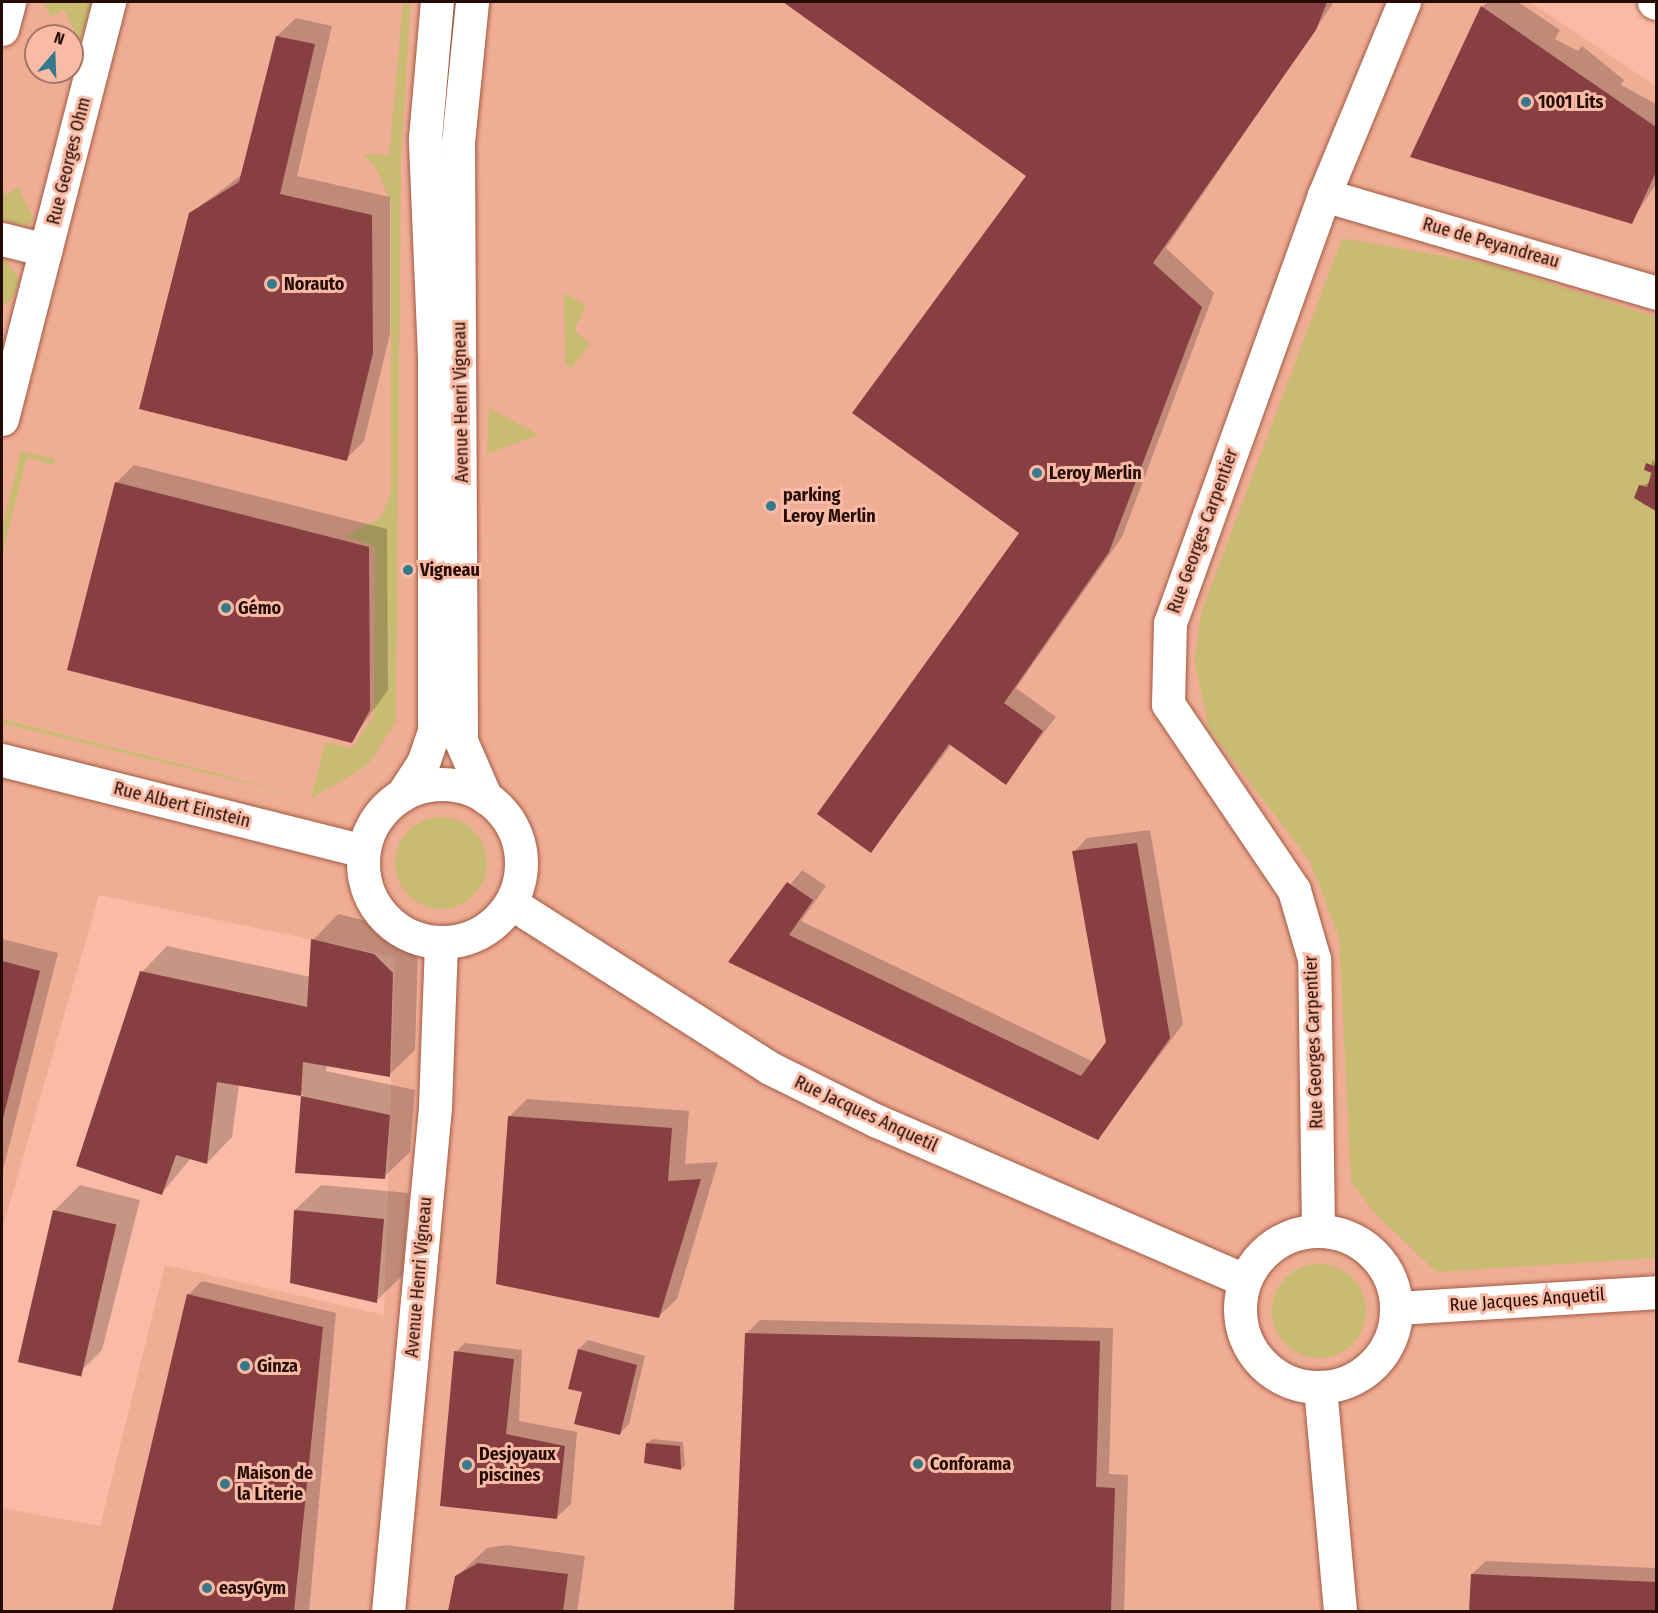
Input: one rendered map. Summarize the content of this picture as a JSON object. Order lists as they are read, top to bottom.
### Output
{
  "streets": {
    "street": [
      "Rue Georges Ohm",
      "Rue de Peyandreau",
      "Avenue Henri Vigneau",
      "Rue Georges Carpentier",
      "Rue Albert Einstein",
      "Rue Jacques Anquetil"
    ]
  },
  "crossings": [
    ["Rue de Peyandreau", "Rue Georges Carpentier"],
    ["Avenue Henri Vigneau", "Rue Albert Einstein"],
    ["Avenue Henri Vigneau", "Rue Jacques Anquetil"],
    ["Rue Georges Carpentier", "Rue Jacques Anquetil"],
    ["Rue Albert Einstein", "Rue Jacques Anquetil"]
  ],
  "places": [
    "1001 Lits",
    "Norauto",
    "Leroy Merlin",
    "parking Leroy Merlin",
    "Vigneau",
    "Gémo",
    "Ginza",
    "Conforama",
    "Desjoyaux piscines",
    "Maison de la Literie",
    "easyGym"
  ],
  "north": "top"
}
